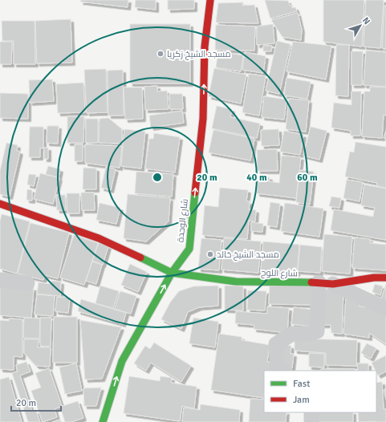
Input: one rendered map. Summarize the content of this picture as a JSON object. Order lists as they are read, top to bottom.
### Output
{
  "streets": {
    "main road": ["شارع الوحدة", "شارع اللوح"]
  },
  "crossings": [
    ["شارع الوحدة", "شارع اللوح"]
  ],
  "one_way": ["شارع الوحدة"],
  "places": ["مسجد الشيخ زكريا", "مسجد الشيخ خالد"],
  "legend": ["Fast", "Jam"],
  "scale_bar": "20 m",
  "north": "top right",
  "rings": ["20 m", "40 m", "60 m"]
}
